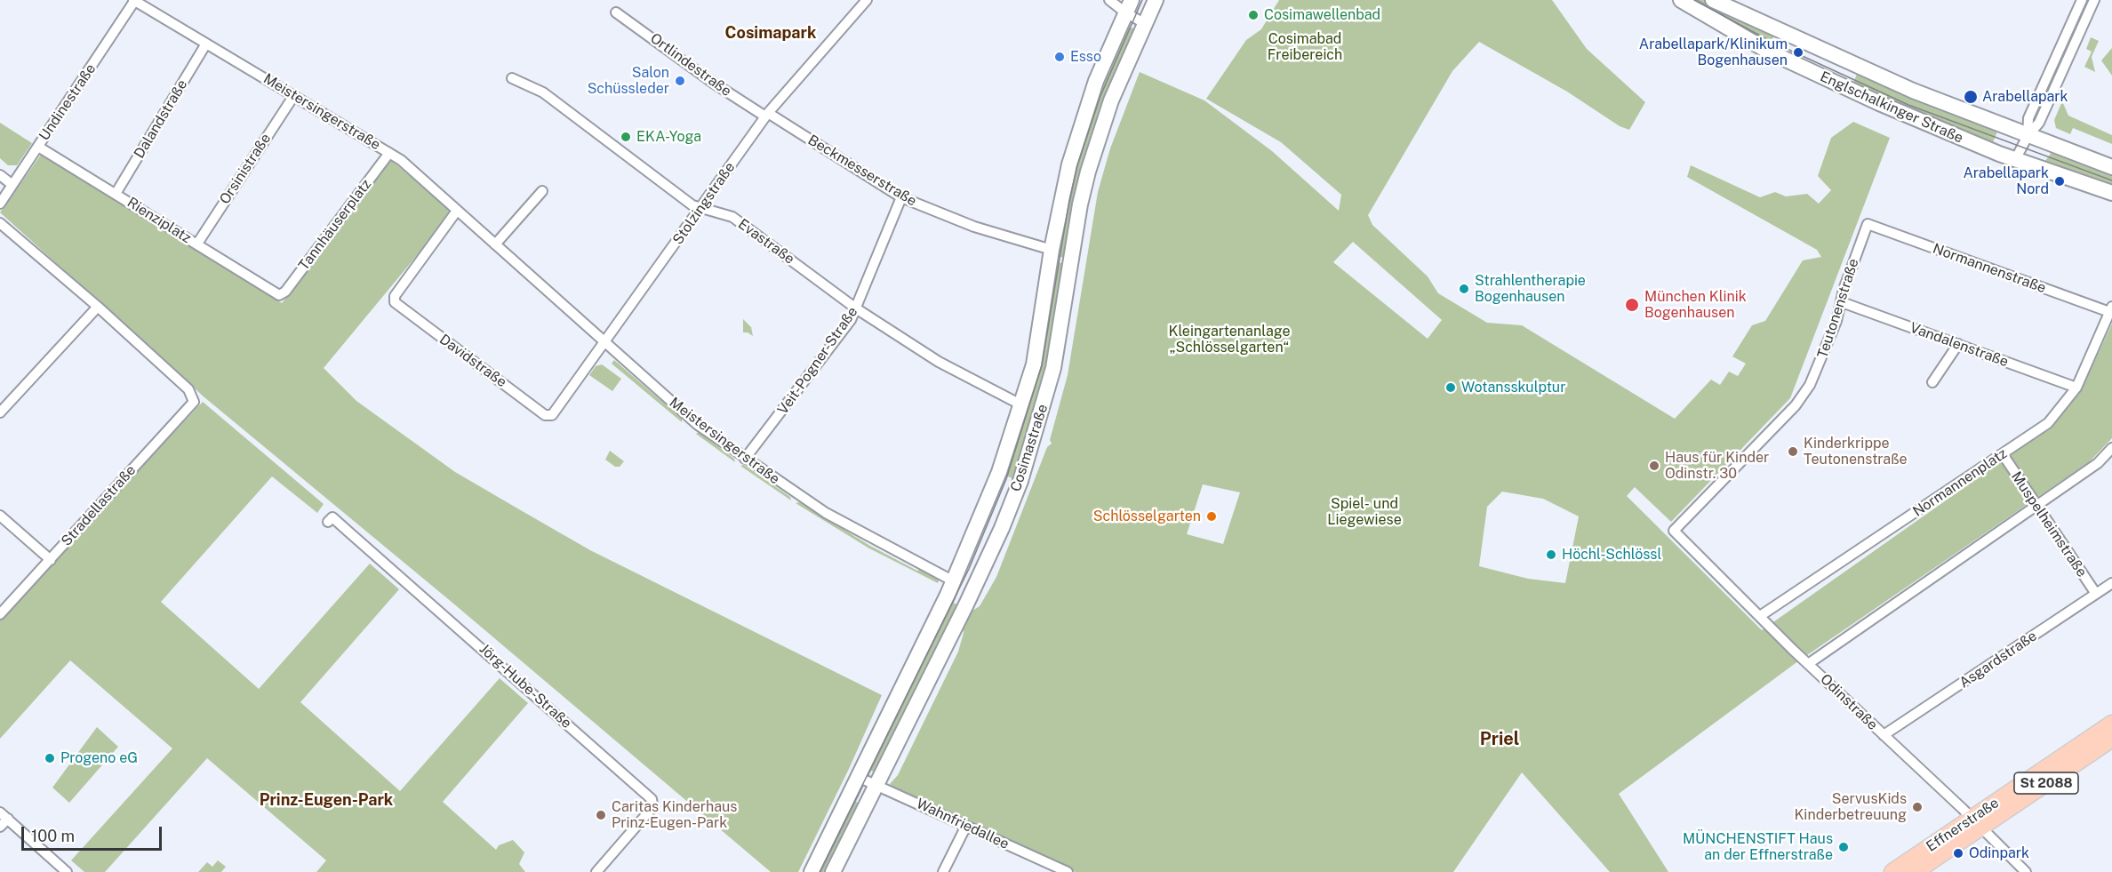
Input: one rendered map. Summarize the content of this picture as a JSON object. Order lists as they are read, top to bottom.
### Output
{
  "streets": {
    "main road": [
      "Englschalkinger Straße",
      "Cosimastraße",
      "St 2088",
      "Effnerstraße"
    ],
    "street": [
      "Ortlindestraße",
      "Undinestraße",
      "Meistersingerstraße",
      "Dalandstraße",
      "Orsinistraße",
      "Beckmesserstraße",
      "Stolzingstraße",
      "Rienziplatz",
      "Tannhäuserplatz",
      "Evastraße",
      "Normannenstraße",
      "Teutonenstraße",
      "Vandalenstraße",
      "Davidstraße",
      "Veit-Pogner-Straße",
      "Normannenplatz",
      "Stradellastraße",
      "Muspelheimstraße",
      "Asgardstraße",
      "Jörg-Hube-Straße",
      "Odinstraße",
      "Wahnfriedallee"
    ]
  },
  "crossings": [
    ["Ortlindestraße", "Beckmesserstraße"],
    ["Ortlindestraße", "Stolzingstraße"],
    ["Undinestraße", "Meistersingerstraße"],
    ["Undinestraße", "Rienziplatz"],
    ["Meistersingerstraße", "Dalandstraße"],
    ["Meistersingerstraße", "Orsinistraße"],
    ["Meistersingerstraße", "Stolzingstraße"],
    ["Meistersingerstraße", "Tannhäuserplatz"],
    ["Meistersingerstraße", "Davidstraße"],
    ["Meistersingerstraße", "Veit-Pogner-Straße"],
    ["Meistersingerstraße", "Cosimastraße"],
    ["Dalandstraße", "Rienziplatz"],
    ["Orsinistraße", "Rienziplatz"],
    ["Beckmesserstraße", "Stolzingstraße"],
    ["Beckmesserstraße", "Veit-Pogner-Straße"],
    ["Beckmesserstraße", "Cosimastraße"],
    ["Stolzingstraße", "Evastraße"],
    ["Stolzingstraße", "Davidstraße"],
    ["Rienziplatz", "Tannhäuserplatz"],
    ["Evastraße", "Veit-Pogner-Straße"],
    ["Evastraße", "Cosimastraße"],
    ["Normannenstraße", "Teutonenstraße"],
    ["Normannenstraße", "Normannenplatz"],
    ["Teutonenstraße", "Vandalenstraße"],
    ["Teutonenstraße", "Odinstraße"],
    ["Vandalenstraße", "Normannenplatz"],
    ["Cosimastraße", "Wahnfriedallee"],
    ["Normannenplatz", "Muspelheimstraße"],
    ["Normannenplatz", "Odinstraße"],
    ["Muspelheimstraße", "Asgardstraße"],
    ["Asgardstraße", "Odinstraße"],
    ["Odinstraße", "Effnerstraße"]
  ],
  "districts": ["Cosimapark", "Priel", "Prinz-Eugen-Park"],
  "parks": ["Cosimabad Freibereich", "Kleingartenanlage „Schlösselgarten“", "Spiel- und Liegewiese"],
  "places": [
    "Cosimawellenbad",
    "Arabellapark/Klinikum Bogenhausen",
    "Esso",
    "Salon Schüssleder",
    "Arabellapark",
    "EKA-Yoga",
    "Arabellapark Nord",
    "Strahlentherapie Bogenhausen",
    "München Klinik Bogenhausen",
    "Wotansskulptur",
    "Kinderkrippe Teutonenstraße",
    "Haus für Kinder Odinstr. 30",
    "Schlösselgarten",
    "Höchl-Schlössl",
    "Progeno eG",
    "ServusKids Kinderbetreuung",
    "Caritas Kinderhaus Prinz-Eugen-Park",
    "MÜNCHENSTIFT Haus an der Effnerstraße",
    "Odinpark"
  ],
  "scale_bar": "100 m"
}
